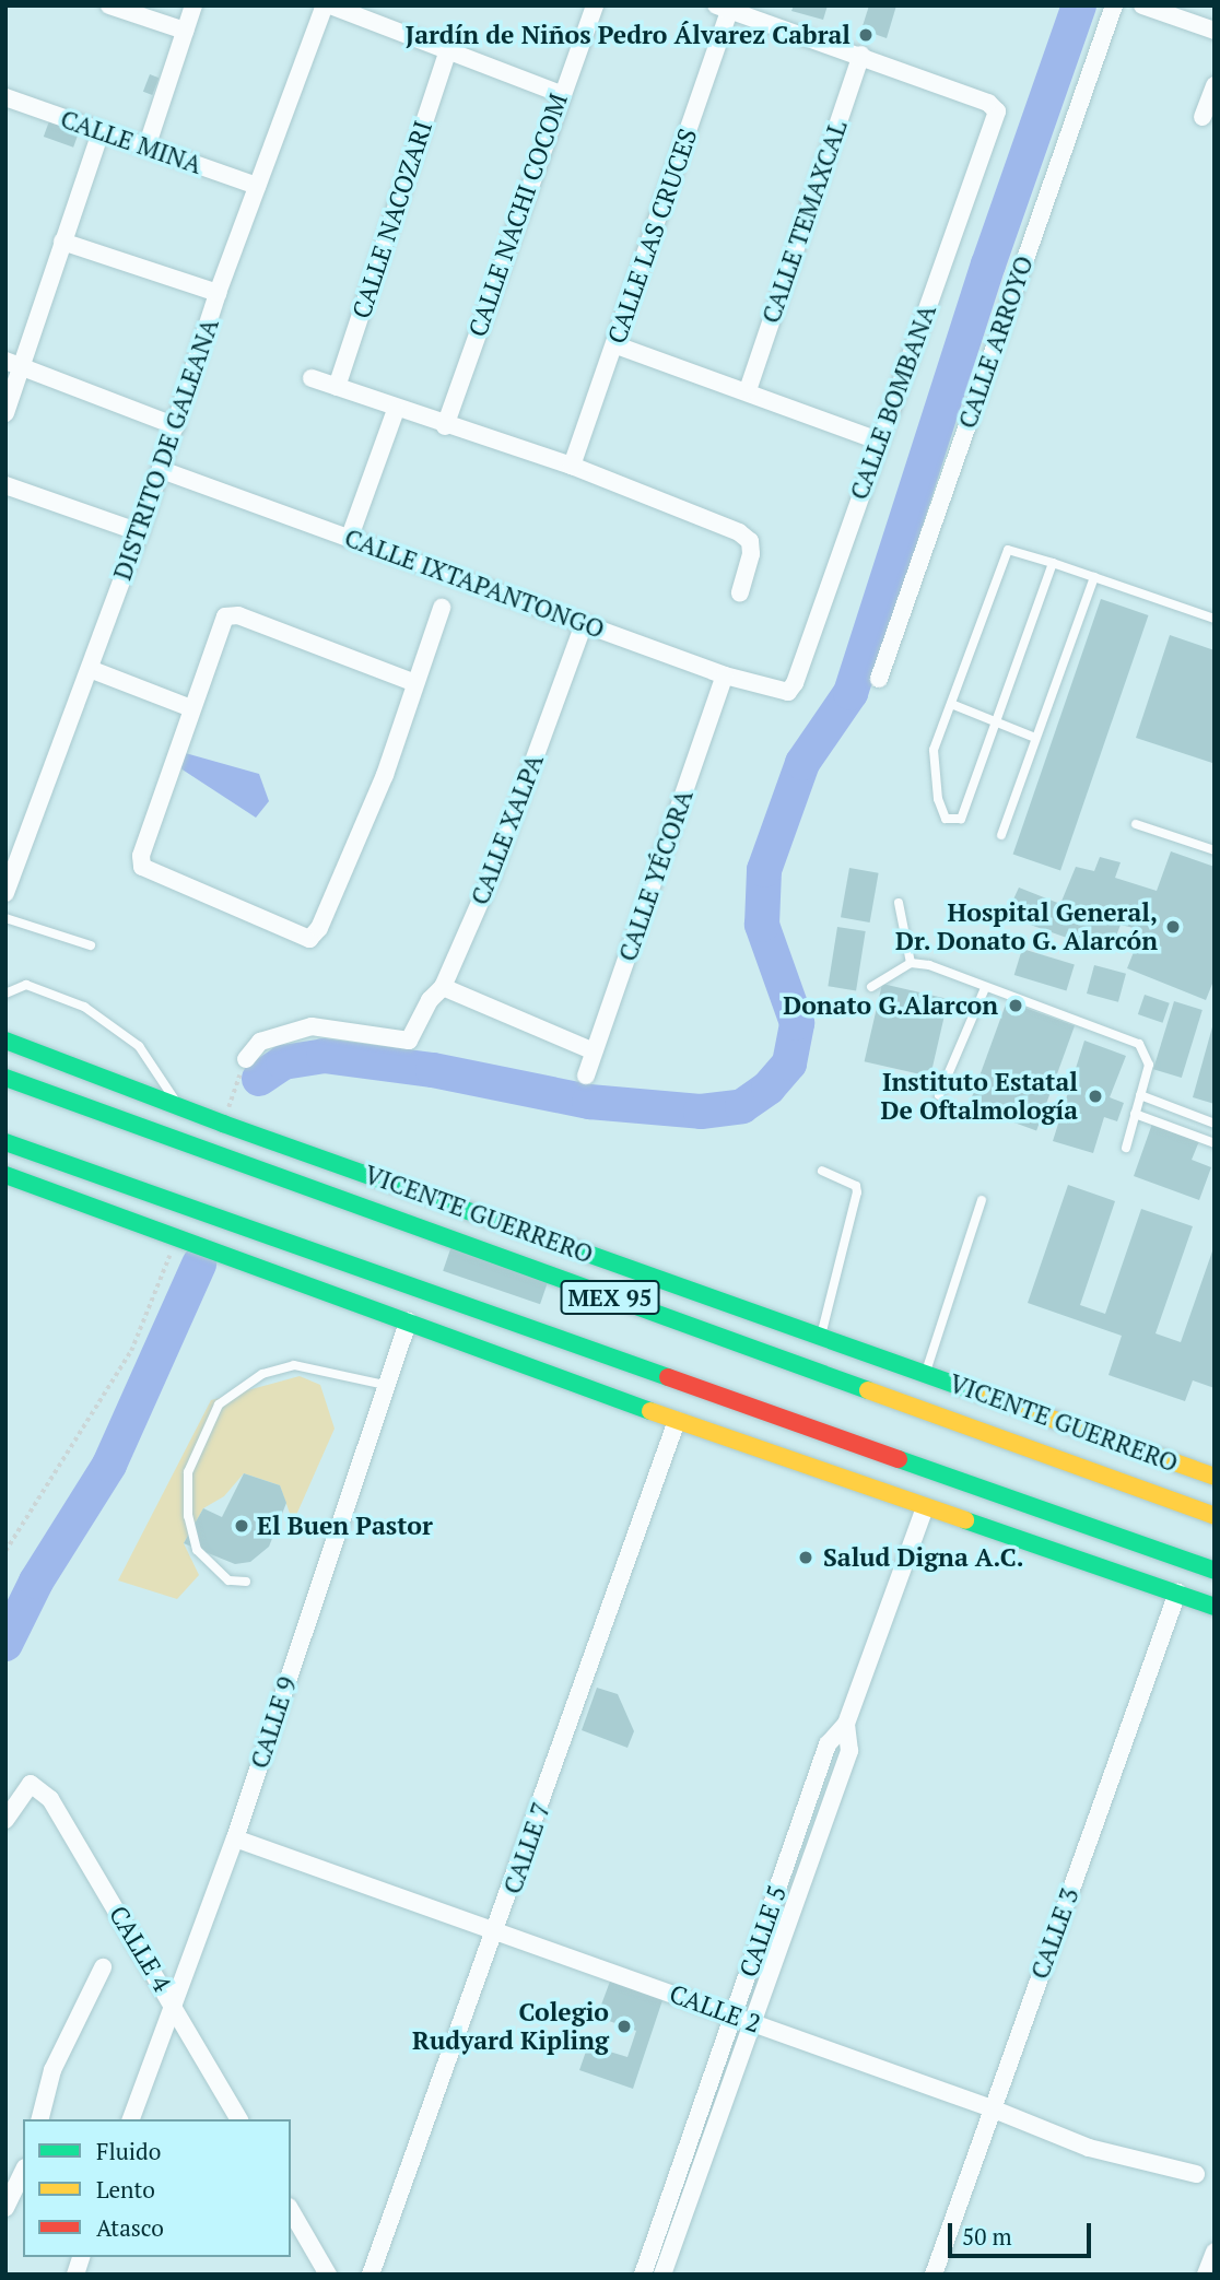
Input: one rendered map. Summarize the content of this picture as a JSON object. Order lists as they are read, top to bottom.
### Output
{
  "streets": {
    "main road": ["VICENTE GUERRERO", "MEX 95"],
    "street": [
      "CALLE MINA",
      "CALLE NACHI COCOM",
      "CALLE NACOZARI",
      "CALLE TEMAXCAL",
      "CALLE LAS CRUCES",
      "CALLE ARROYO",
      "CALLE BOMBANA",
      "DISTRITO DE GALEANA",
      "CALLE IXTAPANTONGO",
      "CALLE XALPA",
      "CALLE YÉCORA",
      "CALLE 9",
      "CALLE 7",
      "CALLE 5",
      "CALLE 3",
      "CALLE 4",
      "CALLE 2"
    ]
  },
  "crossings": [
    ["CALLE MINA", "DISTRITO DE GALEANA"],
    ["CALLE TEMAXCAL", "CALLE BOMBANA"],
    ["CALLE BOMBANA", "CALLE IXTAPANTONGO"],
    ["DISTRITO DE GALEANA", "CALLE IXTAPANTONGO"],
    ["CALLE IXTAPANTONGO", "CALLE XALPA"],
    ["CALLE IXTAPANTONGO", "CALLE YÉCORA"],
    ["CALLE 9", "CALLE 4"],
    ["CALLE 9", "CALLE 2"],
    ["CALLE 7", "CALLE 2"],
    ["CALLE 5", "CALLE 2"],
    ["CALLE 3", "CALLE 2"]
  ],
  "places": [
    "Jardín de Niños Pedro Álvarez Cabral",
    "Hospital General, Dr. Donato G. Alarcón",
    "Donato G.Alarcon",
    "Instituto Estatal De Oftalmología",
    "El Buen Pastor",
    "Salud Digna A.C.",
    "Colegio Rudyard Kipling"
  ],
  "legend": ["Fluido", "Lento", "Atasco"],
  "scale_bar": "50 m"
}
